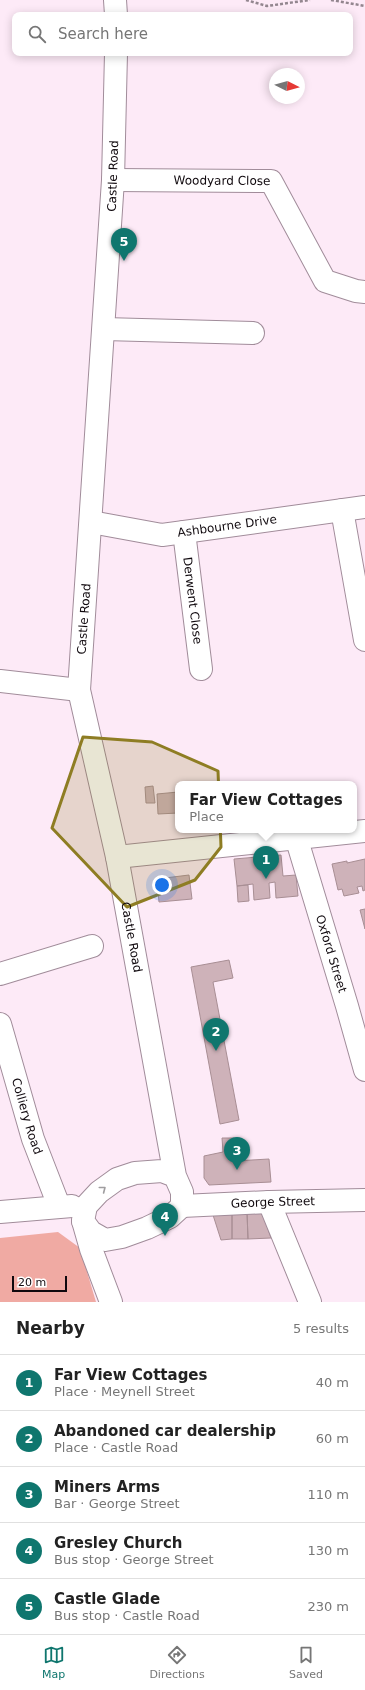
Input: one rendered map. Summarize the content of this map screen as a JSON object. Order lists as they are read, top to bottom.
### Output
{
  "streets": {
    "street": [
      "Castle Road",
      "Woodyard Close",
      "Ashbourne Drive",
      "Derwent Close",
      "Oxford Street",
      "Colliery Road",
      "George Street"
    ]
  },
  "crossings": [
    ["Castle Road", "Woodyard Close"],
    ["Castle Road", "Ashbourne Drive"],
    ["Castle Road", "George Street"],
    ["Ashbourne Drive", "Derwent Close"]
  ],
  "scale_bar": "20 m",
  "north": "right",
  "page": {
    "search": "Search here",
    "pins": [
      "5",
      "1",
      "2",
      "3",
      "4"
    ],
    "popup": ["Far View Cottages", "Place"],
    "scale": "20 m",
    "heading": ["Nearby", "5 results"],
    "list": [
      {
        "mark": "1",
        "name": "Far View Cottages",
        "note": "Place · Meynell Street",
        "value": "40 m"
      },
      {
        "mark": "2",
        "name": "Abandoned car dealership",
        "note": "Place · Castle Road",
        "value": "60 m"
      },
      {
        "mark": "3",
        "name": "Miners Arms",
        "note": "Bar · George Street",
        "value": "110 m"
      },
      {
        "mark": "4",
        "name": "Gresley Church",
        "note": "Bus stop · George Street",
        "value": "130 m"
      },
      {
        "mark": "5",
        "name": "Castle Glade",
        "note": "Bus stop · Castle Road",
        "value": "230 m"
      }
    ],
    "nav": ["Map", "Directions", "Saved"]
  }
}
